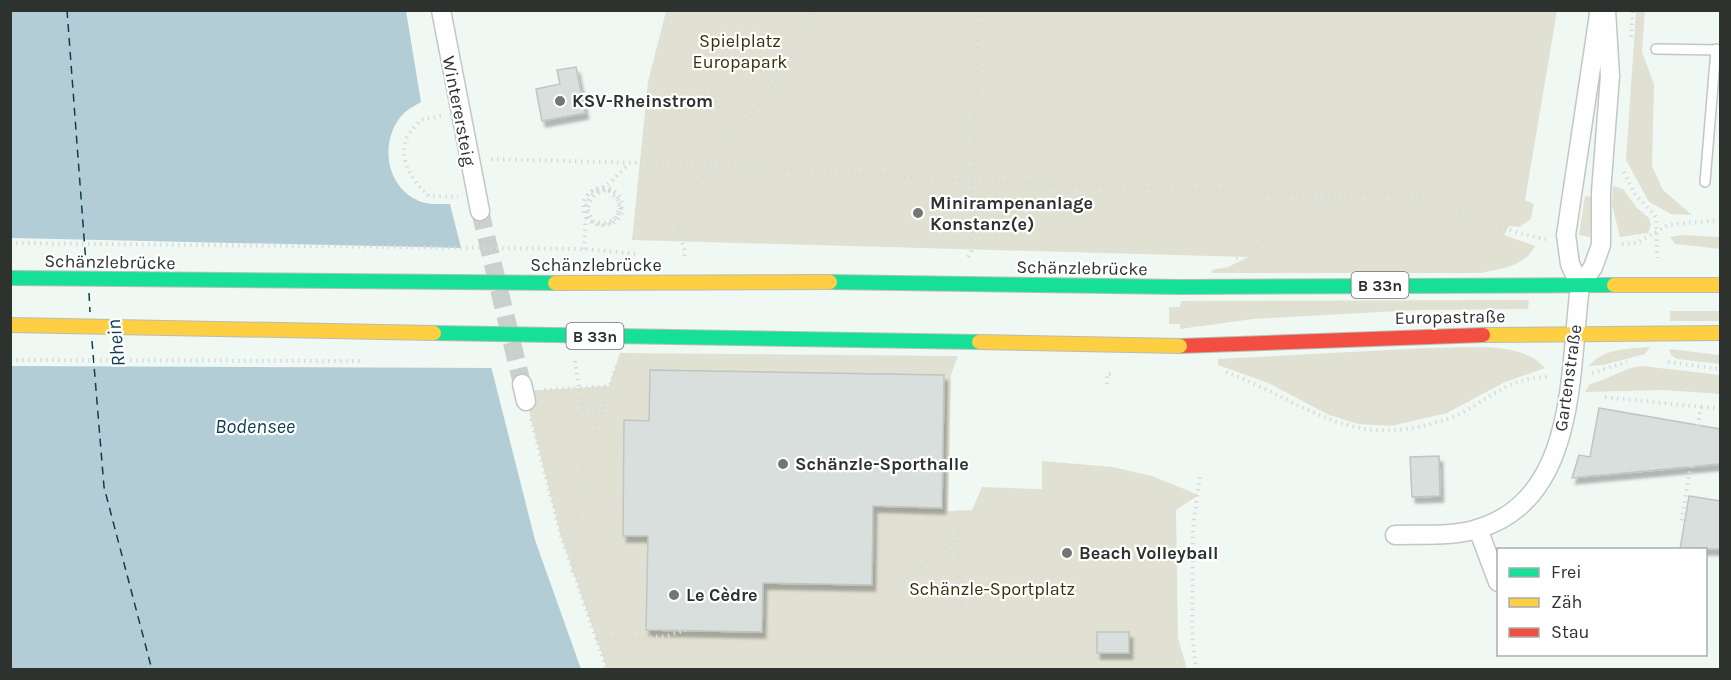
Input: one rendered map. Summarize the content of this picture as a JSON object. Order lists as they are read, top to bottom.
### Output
{
  "streets": {
    "main road": ["Schänzlebrücke", "B 33n", "Europastraße"],
    "street": ["Winterersteig", "Gartenstraße"]
  },
  "crossings": [
    ["Schänzlebrücke", "Europastraße"],
    ["Europastraße", "Gartenstraße"]
  ],
  "water": ["Rhein", "Bodensee"],
  "parks": ["Spielplatz Europapark", "Schänzle-Sportplatz"],
  "places": [
    "KSV-Rheinstrom",
    "Minirampenanlage Konstanz(e)",
    "Schänzle-Sporthalle",
    "Beach Volleyball",
    "Le Cèdre"
  ],
  "legend": ["Frei", "Zäh", "Stau"]
}
